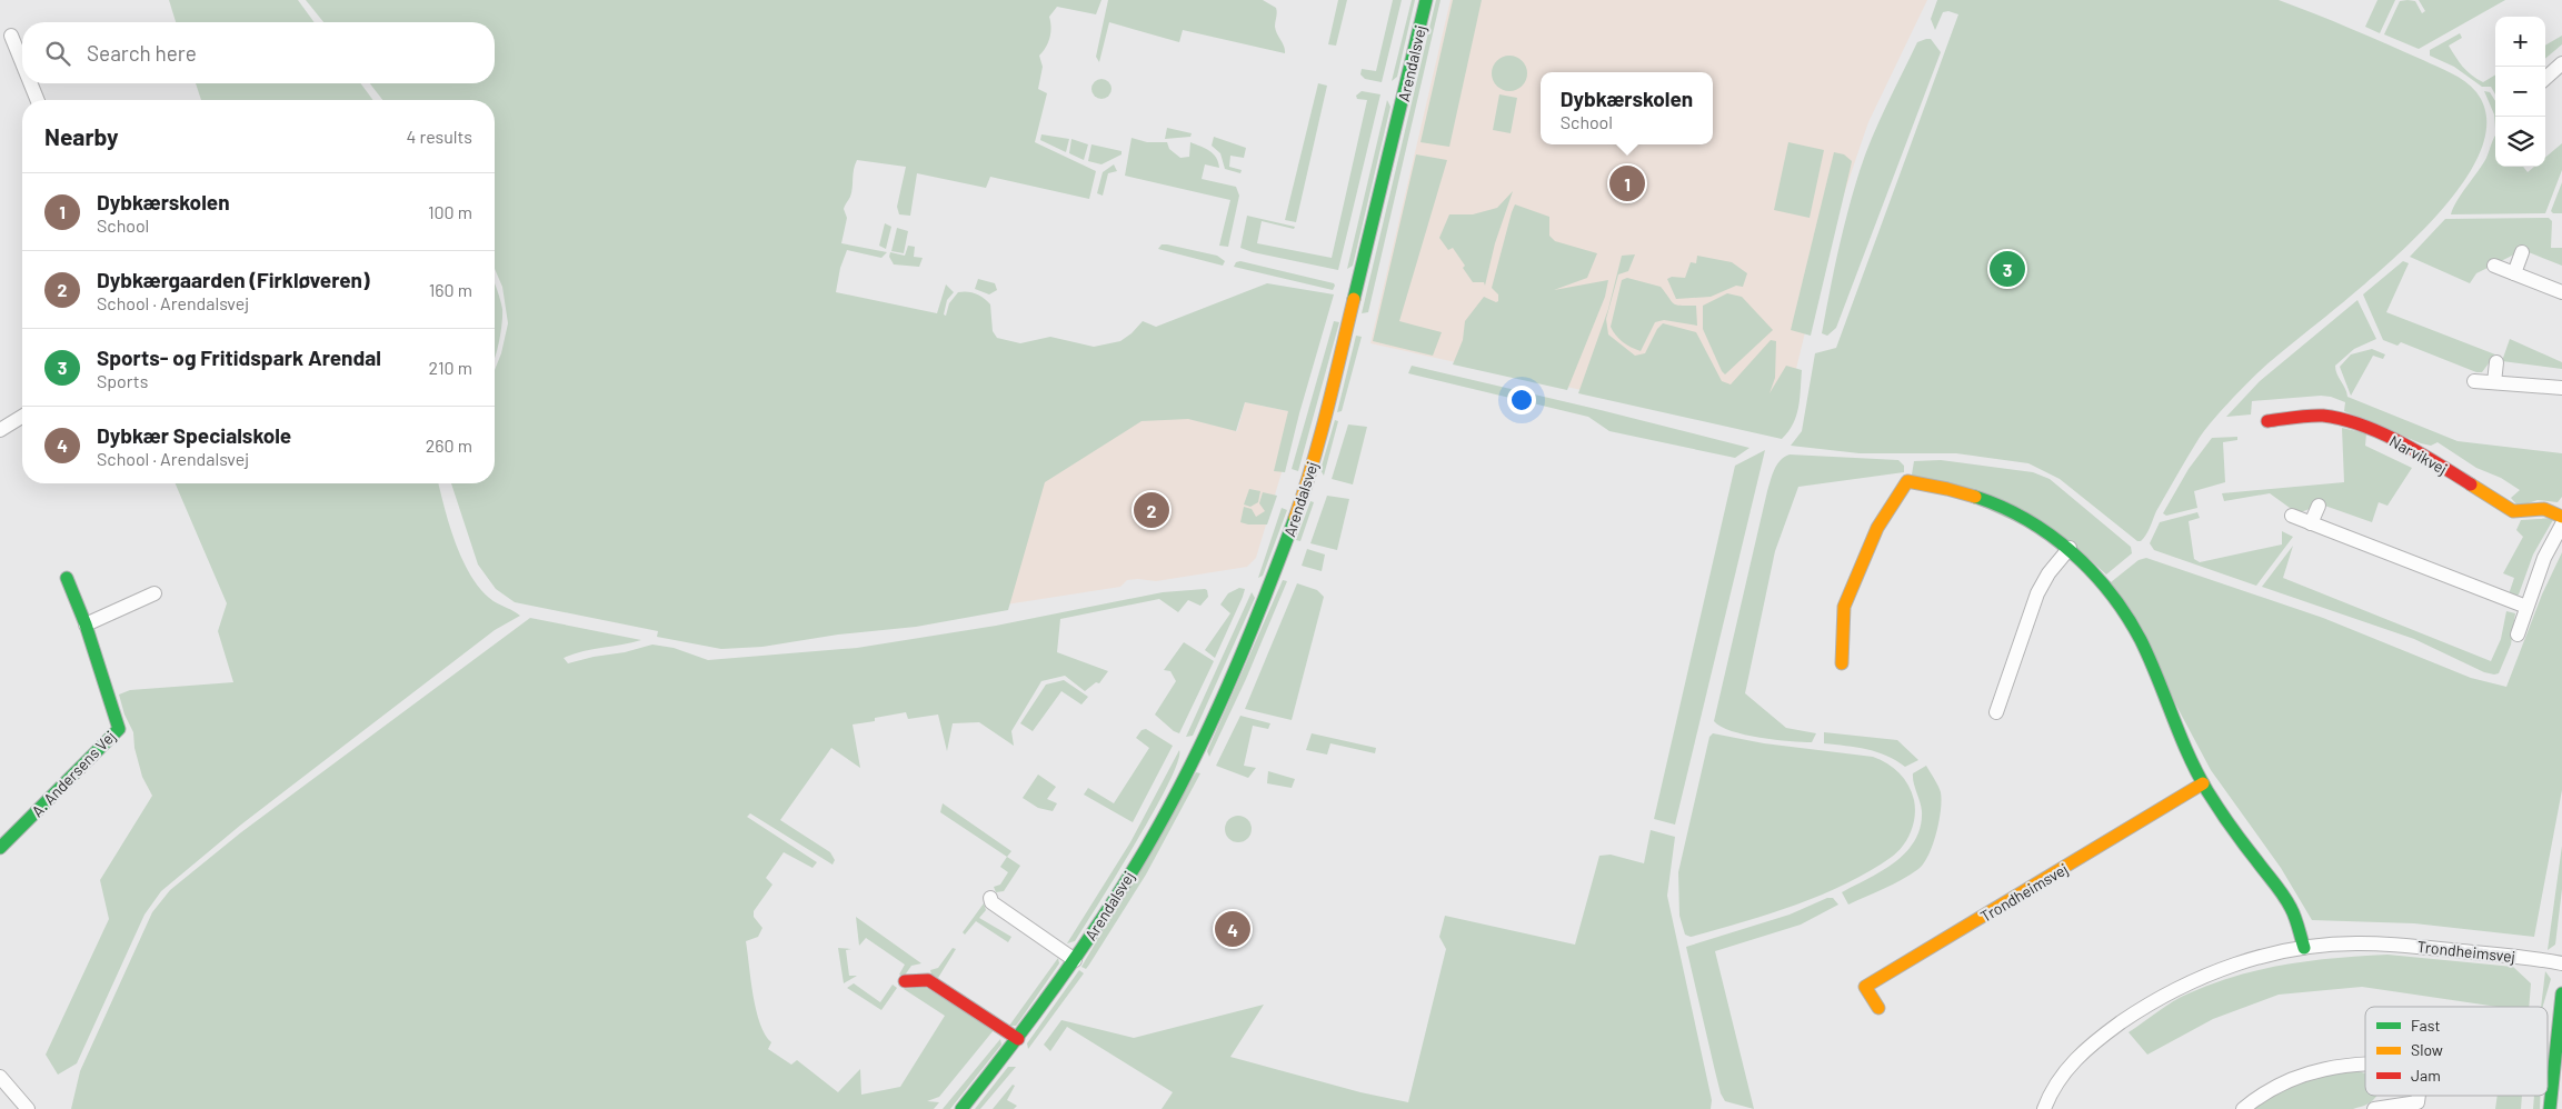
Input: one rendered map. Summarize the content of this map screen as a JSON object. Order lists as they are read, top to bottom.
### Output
{
  "streets": {
    "street": [
      "Arendalsvej",
      "Narvikvej",
      "A. Andersens Vej",
      "Trondheimsvej"
    ]
  },
  "legend": ["Fast", "Slow", "Jam"],
  "page": {
    "map_buttons": ["+", "−"],
    "search": "Search here",
    "popup": ["Dybkærskolen", "School"],
    "heading": ["Nearby", "4 results"],
    "pins": [
      "1",
      "3",
      "2",
      "4"
    ],
    "list": [
      {
        "mark": "1",
        "name": "Dybkærskolen",
        "note": "School",
        "value": "100 m"
      },
      {
        "mark": "2",
        "name": "Dybkærgaarden (Firkløveren)",
        "note": "School · Arendalsvej",
        "value": "160 m"
      },
      {
        "mark": "3",
        "name": "Sports- og Fritidspark Arendal",
        "note": "Sports",
        "value": "210 m"
      },
      {
        "mark": "4",
        "name": "Dybkær Specialskole",
        "note": "School · Arendalsvej",
        "value": "260 m"
      }
    ]
  }
}
